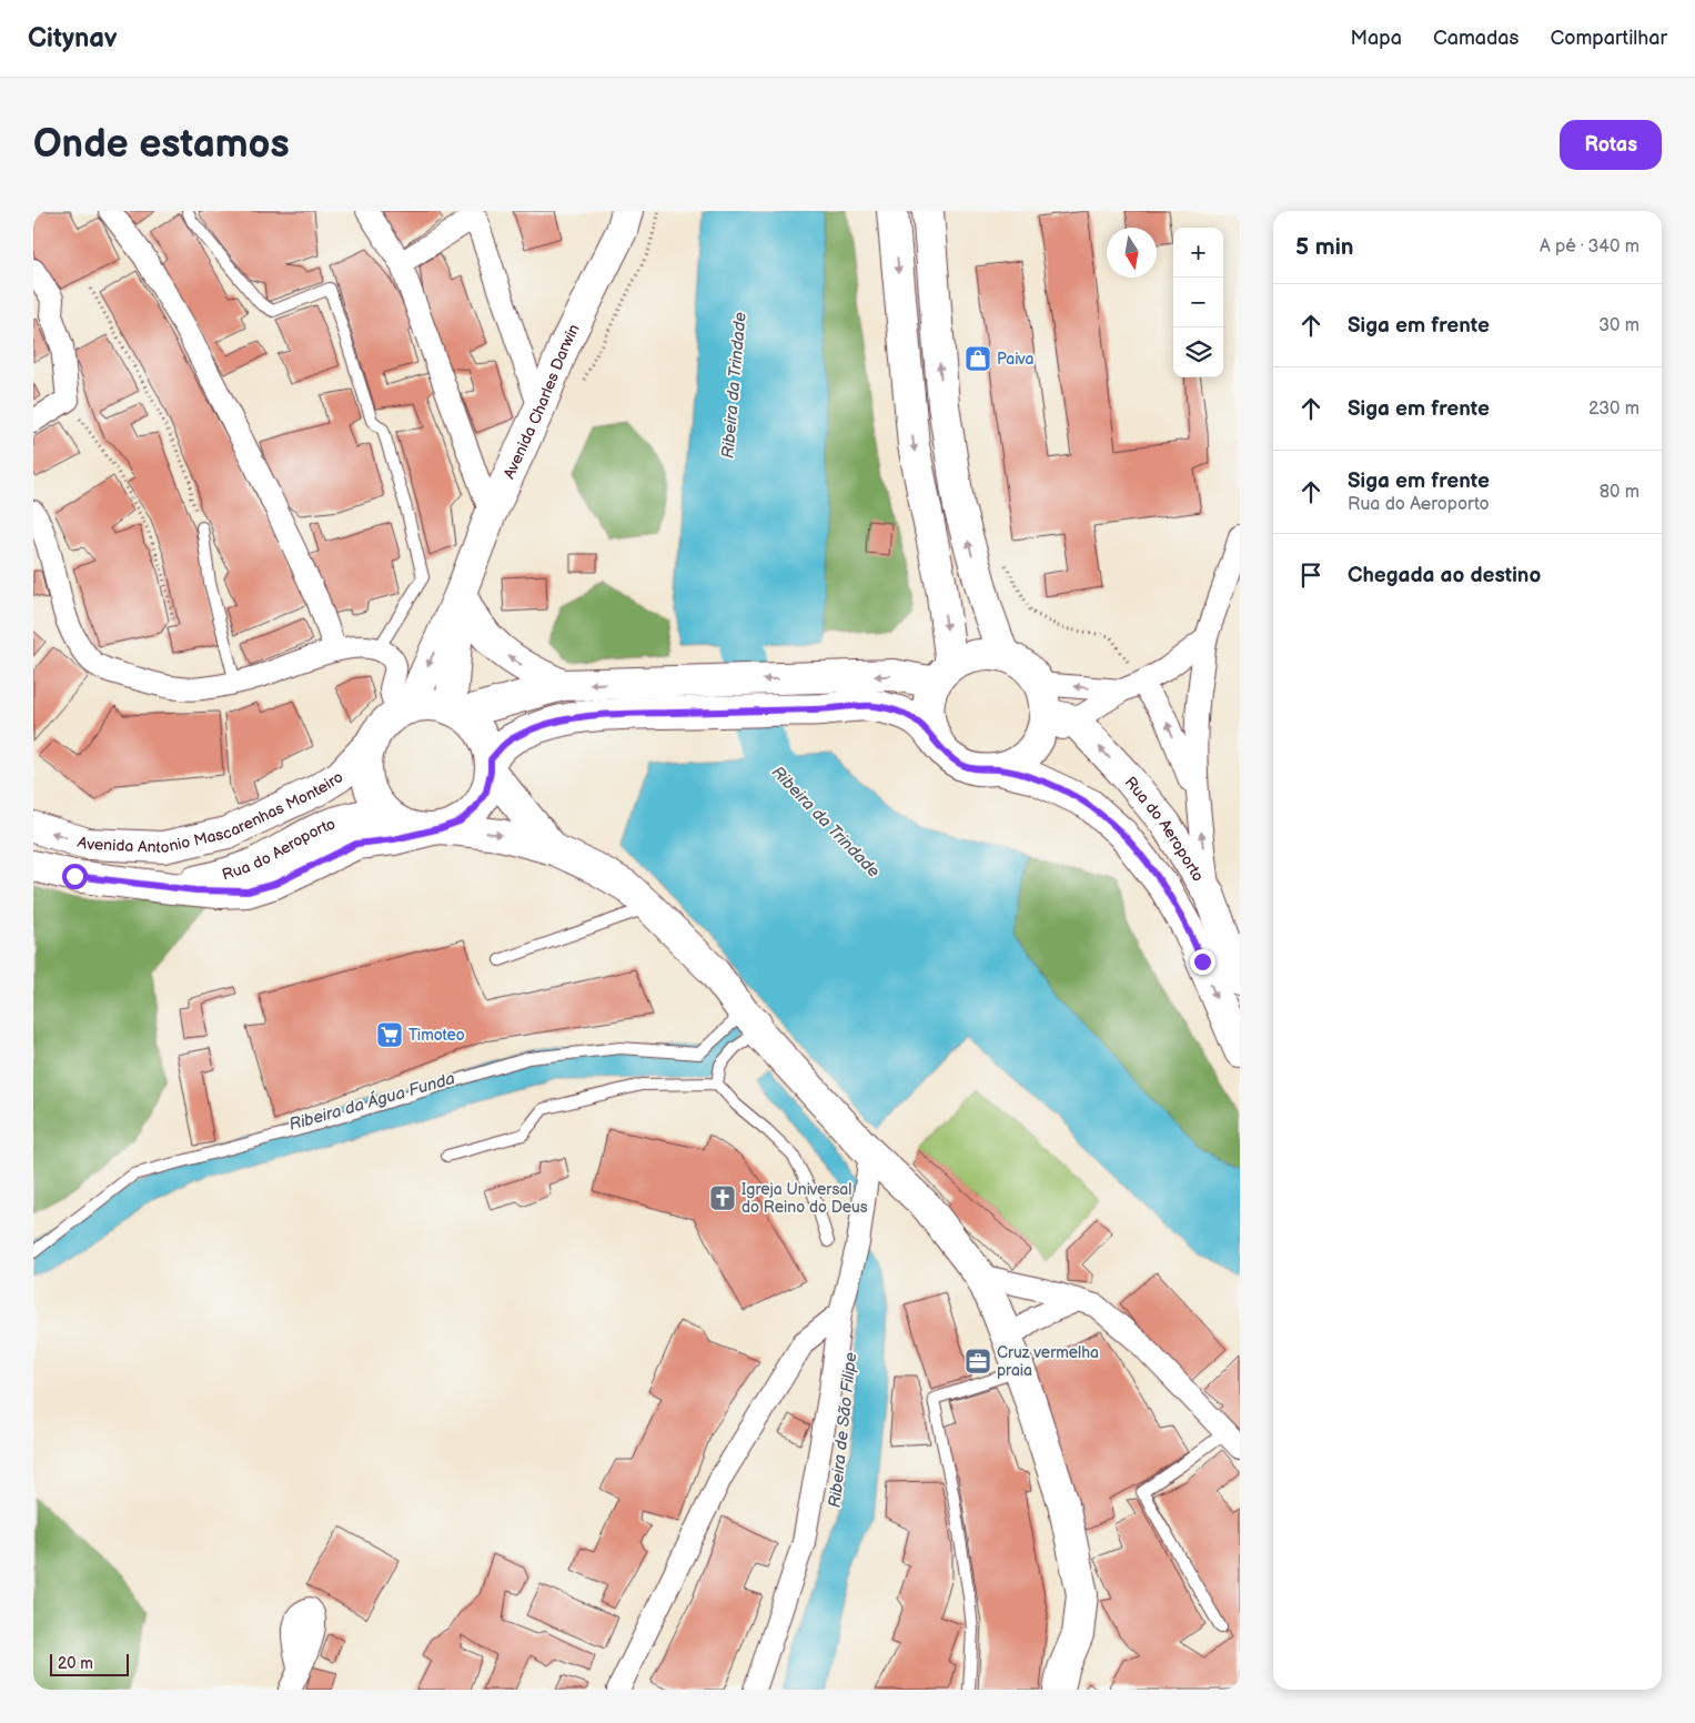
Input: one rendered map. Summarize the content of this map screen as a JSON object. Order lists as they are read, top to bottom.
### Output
{
  "streets": {
    "main road": ["Avenida Charles Darwin", "Avenida Antonio Mascarenhas Monteiro", "Rua do Aeroporto"]
  },
  "crossings": [
    ["Avenida Antonio Mascarenhas Monteiro", "Rua do Aeroporto"]
  ],
  "water": ["Ribeira da Trindade", "Ribeira da Água Funda", "Ribeira de São Filipe"],
  "places": {
    "shop": ["Paiva"],
    "supermarket": ["Timoteo"],
    "church": ["Igreja Universal do Reino do Deus"],
    "office": ["Cruz vermelha praia"]
  },
  "scale_bar": "20 m",
  "north": "bottom",
  "page": {
    "header": "Citynav",
    "nav": ["Mapa", "Camadas", "Compartilhar"],
    "buttons": "Rotas",
    "title": "Onde estamos",
    "heading": ["5 min", "A pé · 340 m"],
    "map_buttons": ["+", "−"],
    "list": [
      ["Siga em frente", "30 m"],
      ["Siga em frente", "230 m"],
      ["Siga em frente", "Rua do Aeroporto", "80 m"],
      "Chegada ao destino"
    ],
    "scale": "20 m"
  }
}
